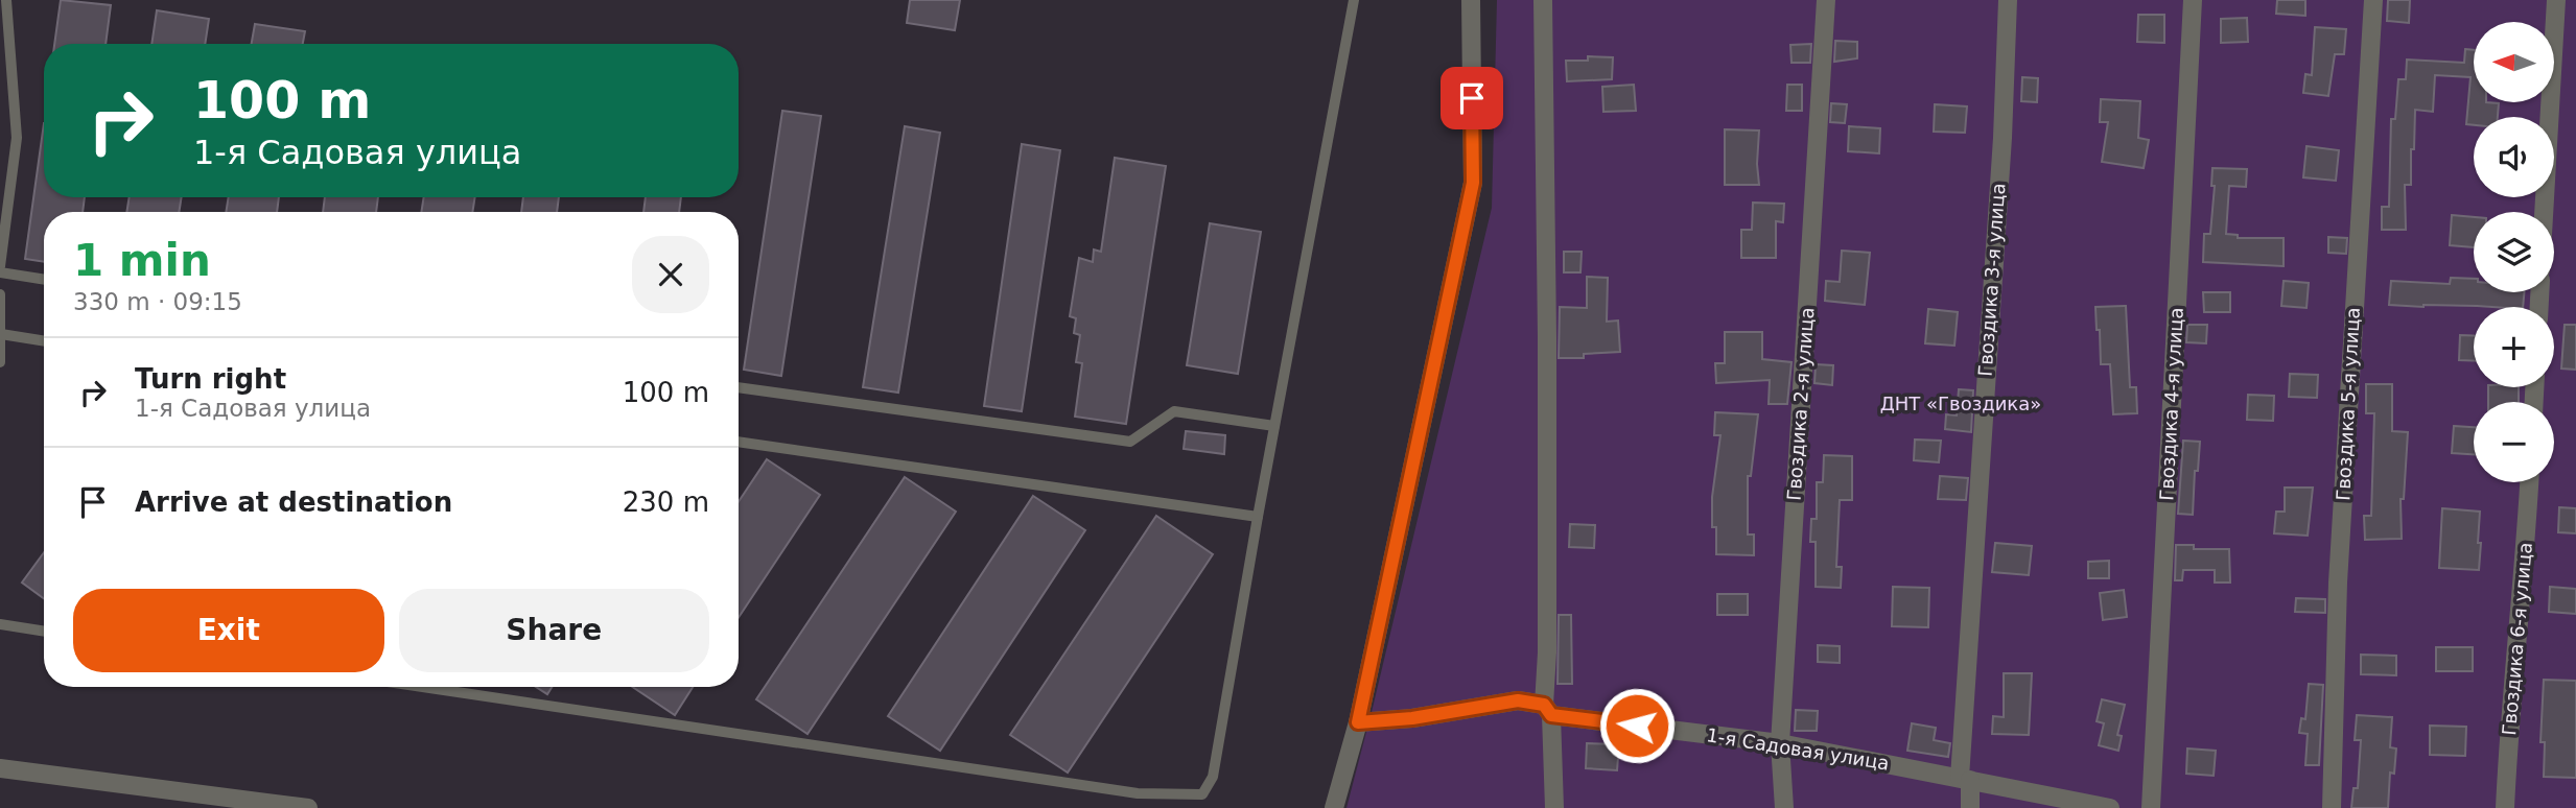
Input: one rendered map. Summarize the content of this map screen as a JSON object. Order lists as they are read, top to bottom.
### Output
{
  "streets": {
    "street": [
      "Гвоздика 3-я улица",
      "Гвоздика 2-я улица",
      "Гвоздика 4-я улица",
      "Гвоздика 5-я улица",
      "Гвоздика 6-я улица",
      "1-я Садовая улица"
    ]
  },
  "crossings": [
    ["Гвоздика 3-я улица", "1-я Садовая улица"],
    ["Гвоздика 2-я улица", "1-я Садовая улица"]
  ],
  "parks": ["ДНТ «Гвоздика»"],
  "north": "left",
  "page": {
    "map_buttons": ["+", "−"],
    "turn": ["100 m", "1-я Садовая улица"],
    "heading": ["1 min", "330 m · 09:15"],
    "list": [
      {
        "name": "Turn right",
        "note": "1-я Садовая улица",
        "value": "100 m"
      },
      {
        "name": "Arrive at destination",
        "value": "230 m"
      }
    ],
    "buttons": ["Exit", "Share"]
  }
}
